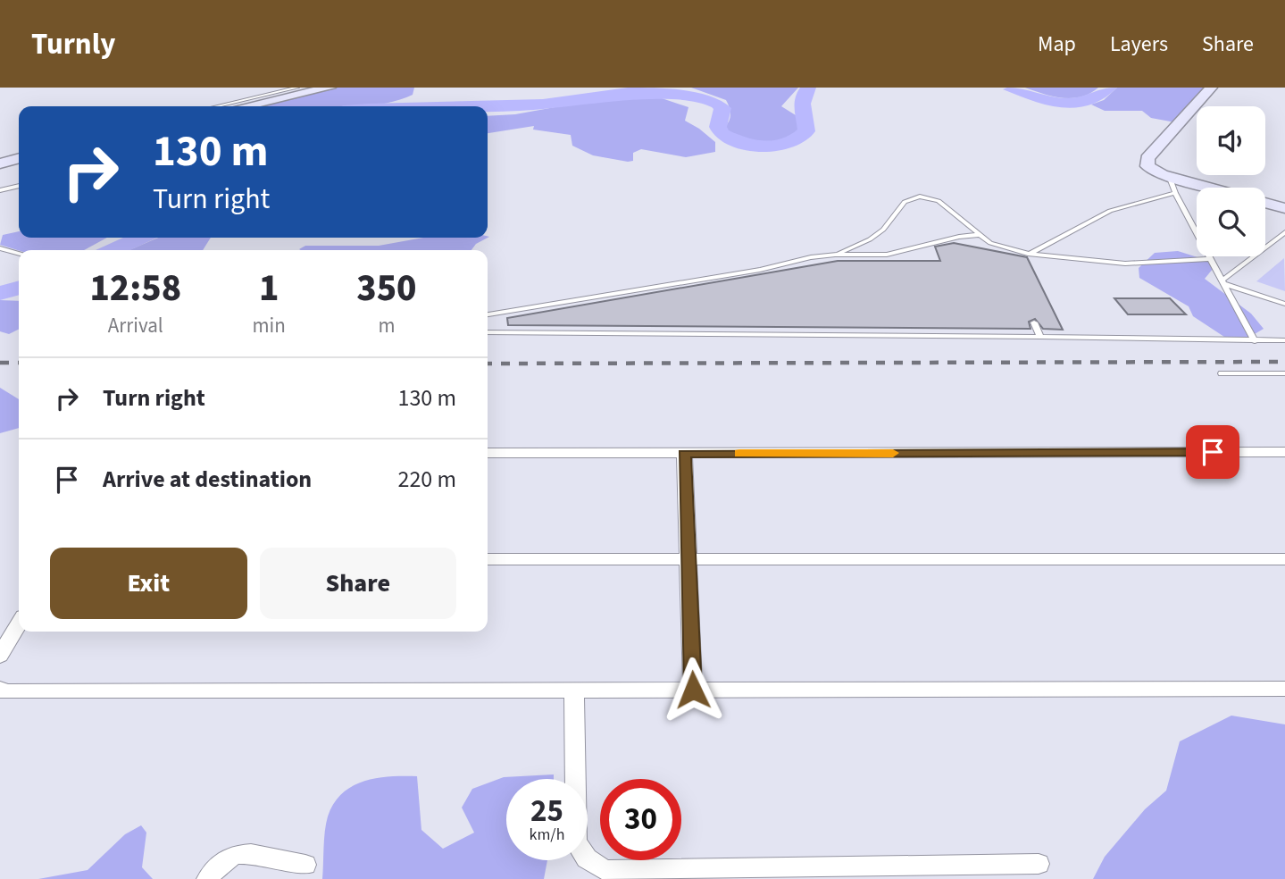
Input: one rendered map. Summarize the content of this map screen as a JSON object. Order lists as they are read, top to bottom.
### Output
{
  "page": {
    "header": "Turnly",
    "nav": ["Map", "Layers", "Share"],
    "turn": ["130 m", "Turn right"],
    "eta": [
      "12:58",
      "Arrival",
      "1",
      "min",
      "350",
      "m"
    ],
    "list": [
      {
        "name": "Turn right",
        "value": "130 m"
      },
      {
        "name": "Arrive at destination",
        "value": "220 m"
      }
    ],
    "buttons": ["Exit", "Share"],
    "speed": "25 km/h",
    "limit": "30"
  }
}
